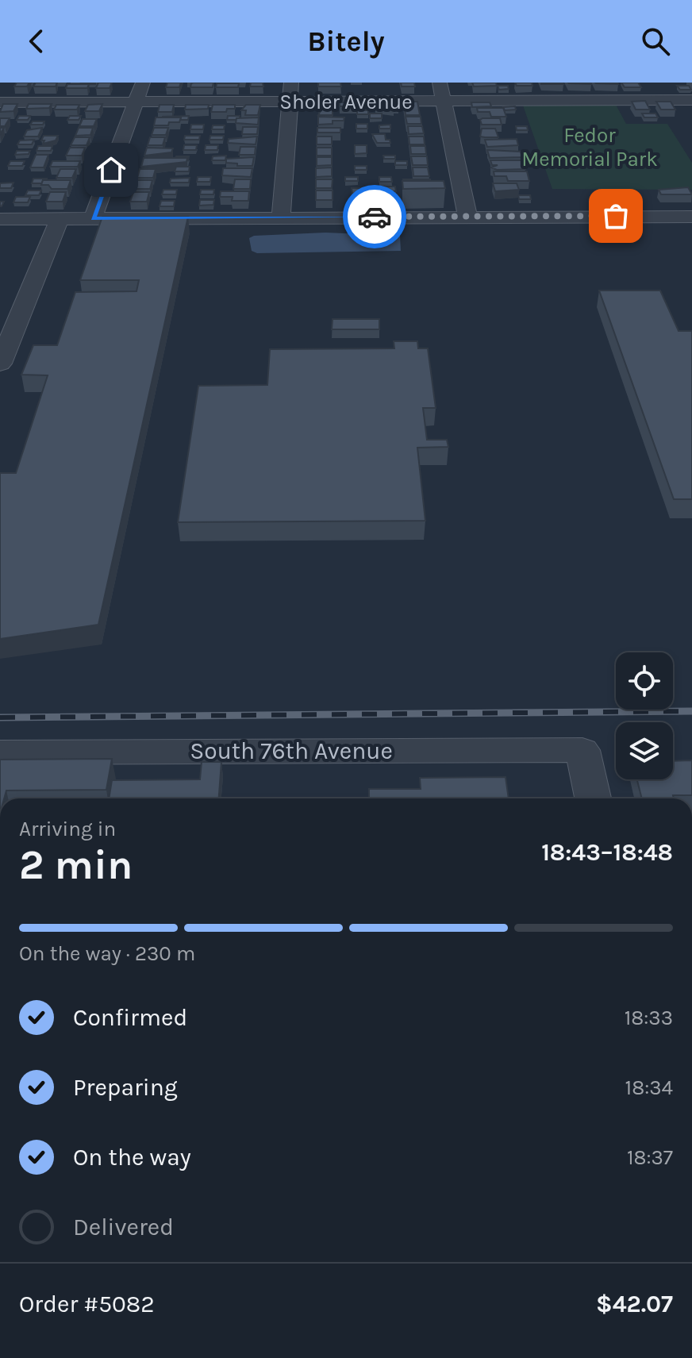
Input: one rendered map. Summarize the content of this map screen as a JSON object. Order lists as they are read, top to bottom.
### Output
{
  "streets": {
    "street": ["Sholer Avenue", "South 76th Avenue"]
  },
  "parks": ["Fedor Memorial Park"],
  "page": {
    "header": "Bitely",
    "heading": ["2 min", "Arriving in", "18:43–18:48"],
    "panel": ["Order #5082", "$42.07"],
    "bar": "On the way · 230 m",
    "list": [
      ["Confirmed", "18:33"],
      ["Preparing", "18:34"],
      ["On the way", "18:37"],
      "Delivered"
    ]
  }
}
